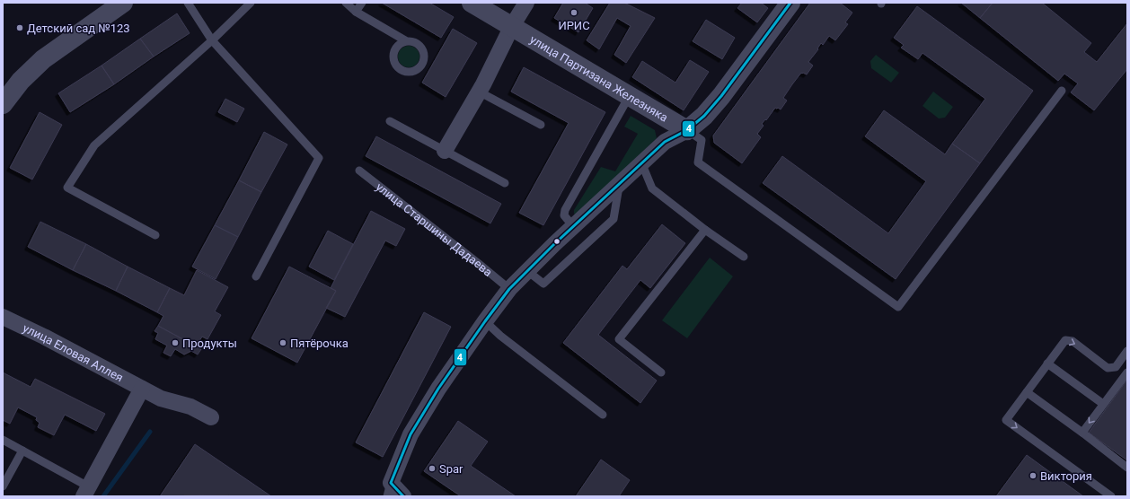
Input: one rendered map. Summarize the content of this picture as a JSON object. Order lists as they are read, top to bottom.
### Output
{
  "streets": {
    "street": ["улица Партизана Железняка", "улица Еловая Аллея"],
    "lane": ["улица Старшины Дадаева"]
  },
  "places": [
    "ИРИС",
    "Детский сад №123",
    "Продукты",
    "Пятёрочка",
    "Spar",
    "Виктория"
  ],
  "lines": ["transit line 4"]
}
